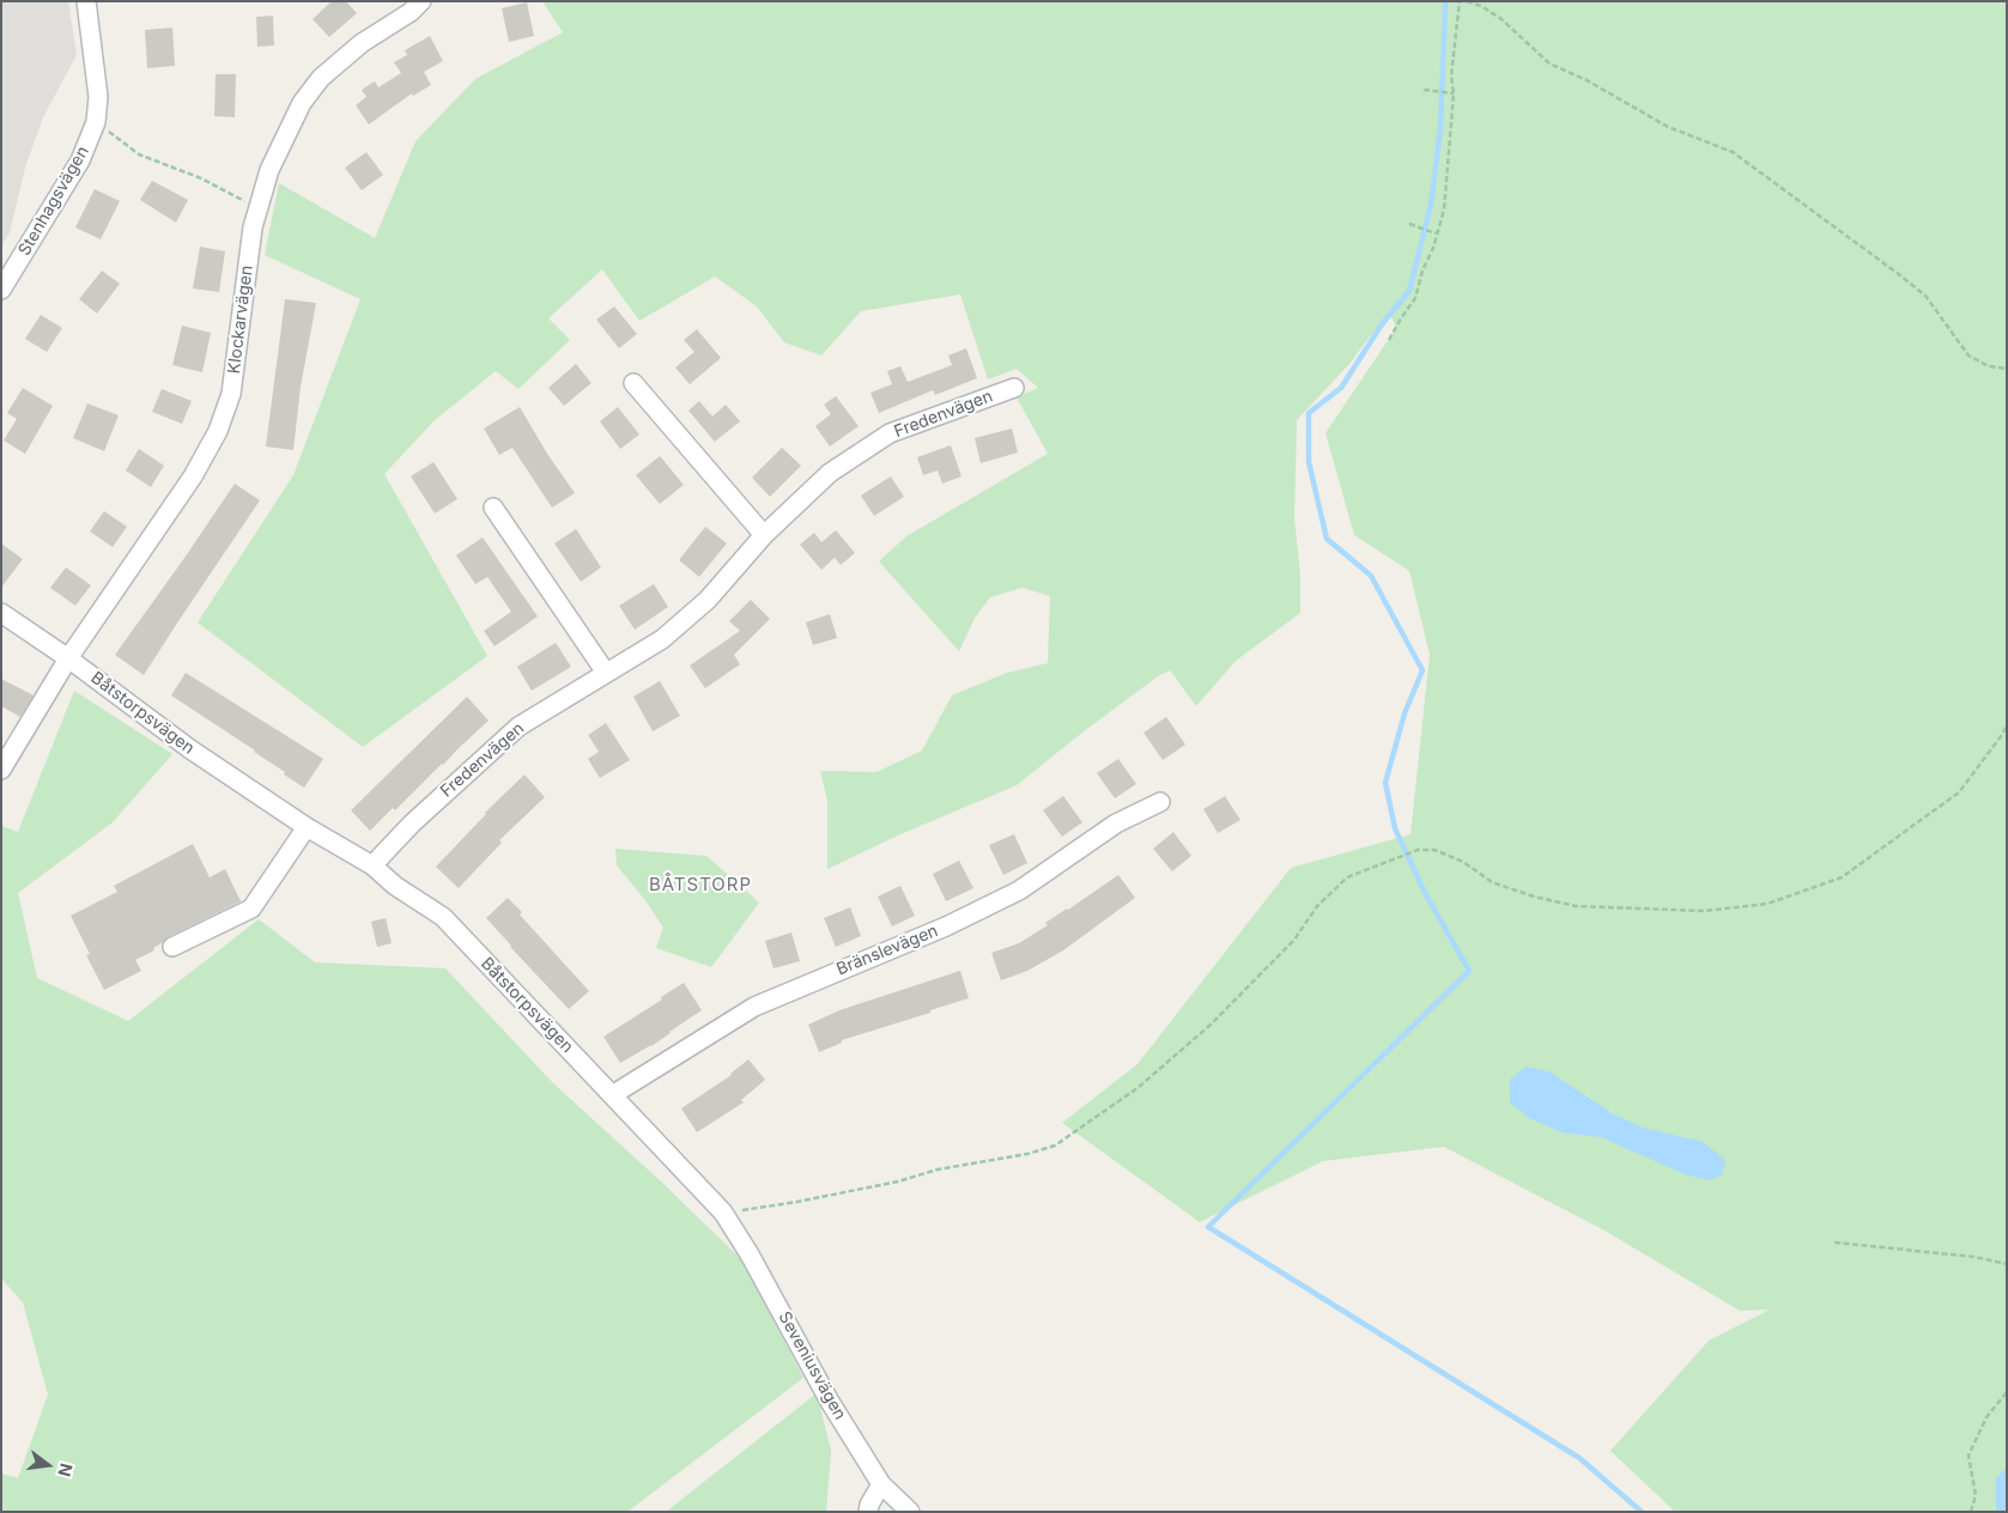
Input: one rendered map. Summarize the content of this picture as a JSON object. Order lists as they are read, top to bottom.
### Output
{
  "streets": {
    "street": [
      "Stenhagsvägen",
      "Klockarvägen",
      "Fredenvägen",
      "Båtstorpsvägen",
      "Bränslevägen",
      "Seveniusvägen"
    ]
  },
  "crossings": [
    ["Klockarvägen", "Båtstorpsvägen"],
    ["Fredenvägen", "Båtstorpsvägen"],
    ["Båtstorpsvägen", "Bränslevägen"],
    ["Båtstorpsvägen", "Seveniusvägen"]
  ],
  "districts": ["BÅTSTORP"],
  "north": "right"
}
